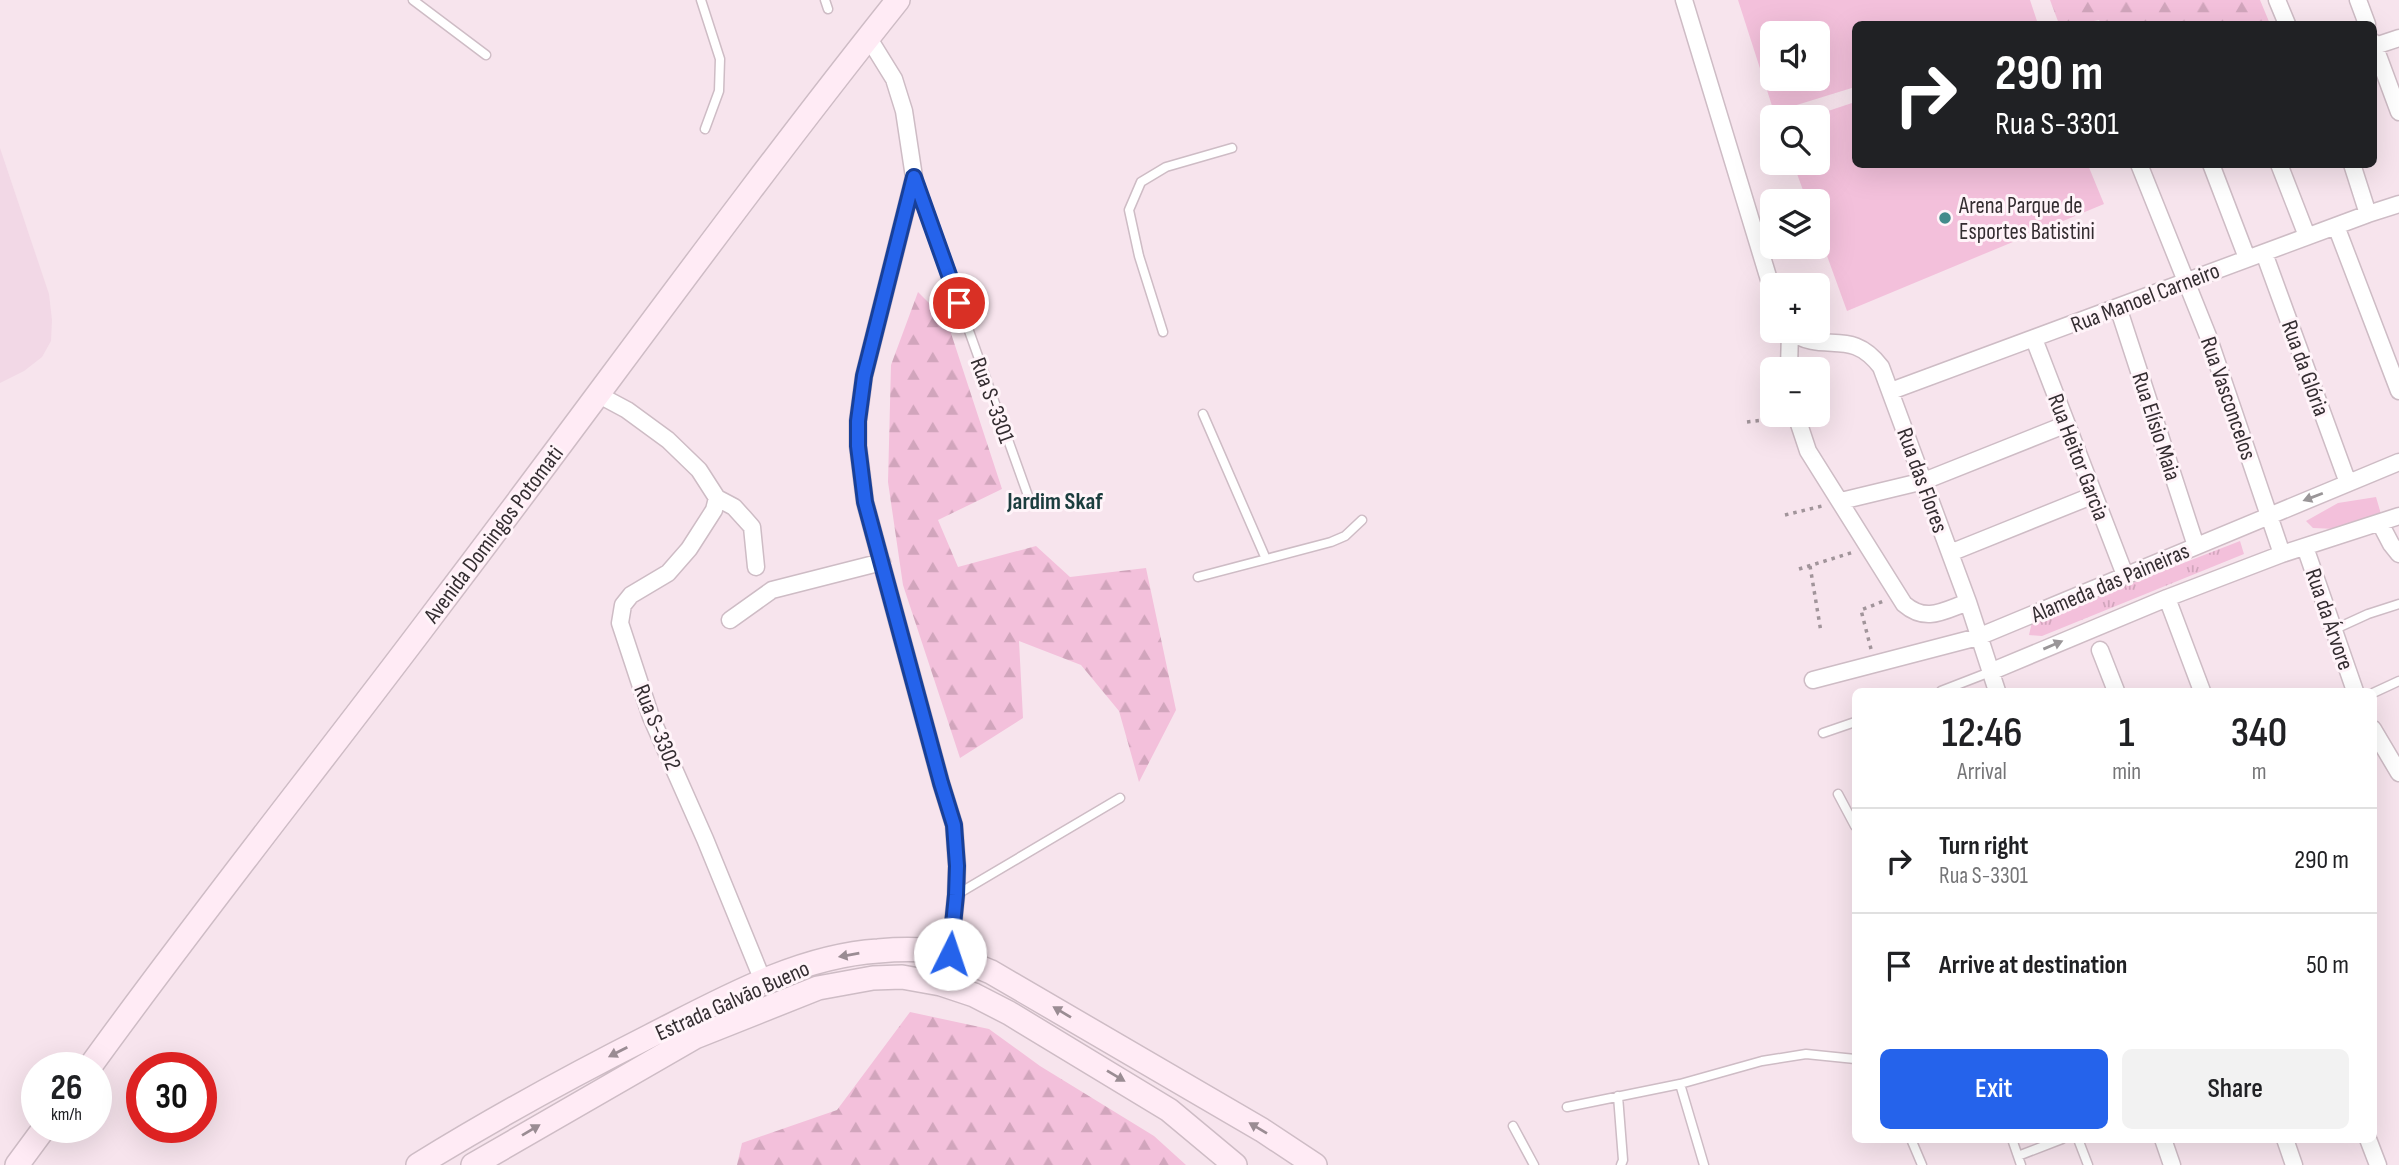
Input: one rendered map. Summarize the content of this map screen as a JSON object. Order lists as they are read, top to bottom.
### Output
{
  "streets": {
    "main road": ["Avenida Domingos Potomati", "Estrada Galvão Bueno"],
    "street": [
      "Rua Manoel Carneiro",
      "Rua da Glória",
      "Rua Vasconcelos",
      "Rua Elísio Maia",
      "Rua Heitor Garcia",
      "Rua das Flores",
      "Alameda das Paineiras",
      "Rua da Árvore",
      "Rua S-3302"
    ],
    "lane": ["Rua S-3301"]
  },
  "crossings": [
    ["Rua Manoel Carneiro", "Rua da Glória"],
    ["Rua Manoel Carneiro", "Rua Vasconcelos"],
    ["Rua Manoel Carneiro", "Rua Elísio Maia"],
    ["Rua Manoel Carneiro", "Rua Heitor Garcia"],
    ["Rua Manoel Carneiro", "Rua das Flores"],
    ["Rua da Glória", "Alameda das Paineiras"],
    ["Rua Vasconcelos", "Alameda das Paineiras"],
    ["Rua Elísio Maia", "Alameda das Paineiras"],
    ["Rua Heitor Garcia", "Alameda das Paineiras"],
    ["Rua das Flores", "Alameda das Paineiras"],
    ["Alameda das Paineiras", "Rua da Árvore"],
    ["Rua S-3302", "Estrada Galvão Bueno"]
  ],
  "districts": ["Jardim Skaf"],
  "places": ["Arena Parque de Esportes Batistini"],
  "page": {
    "map_buttons": ["+", "−"],
    "turn": ["290 m", "Rua S-3301"],
    "eta": [
      "12:46",
      "Arrival",
      "1",
      "min",
      "340",
      "m"
    ],
    "list": [
      {
        "name": "Turn right",
        "note": "Rua S-3301",
        "value": "290 m"
      },
      {
        "name": "Arrive at destination",
        "value": "50 m"
      }
    ],
    "buttons": ["Exit", "Share"],
    "speed": "26 km/h",
    "limit": "30"
  }
}
